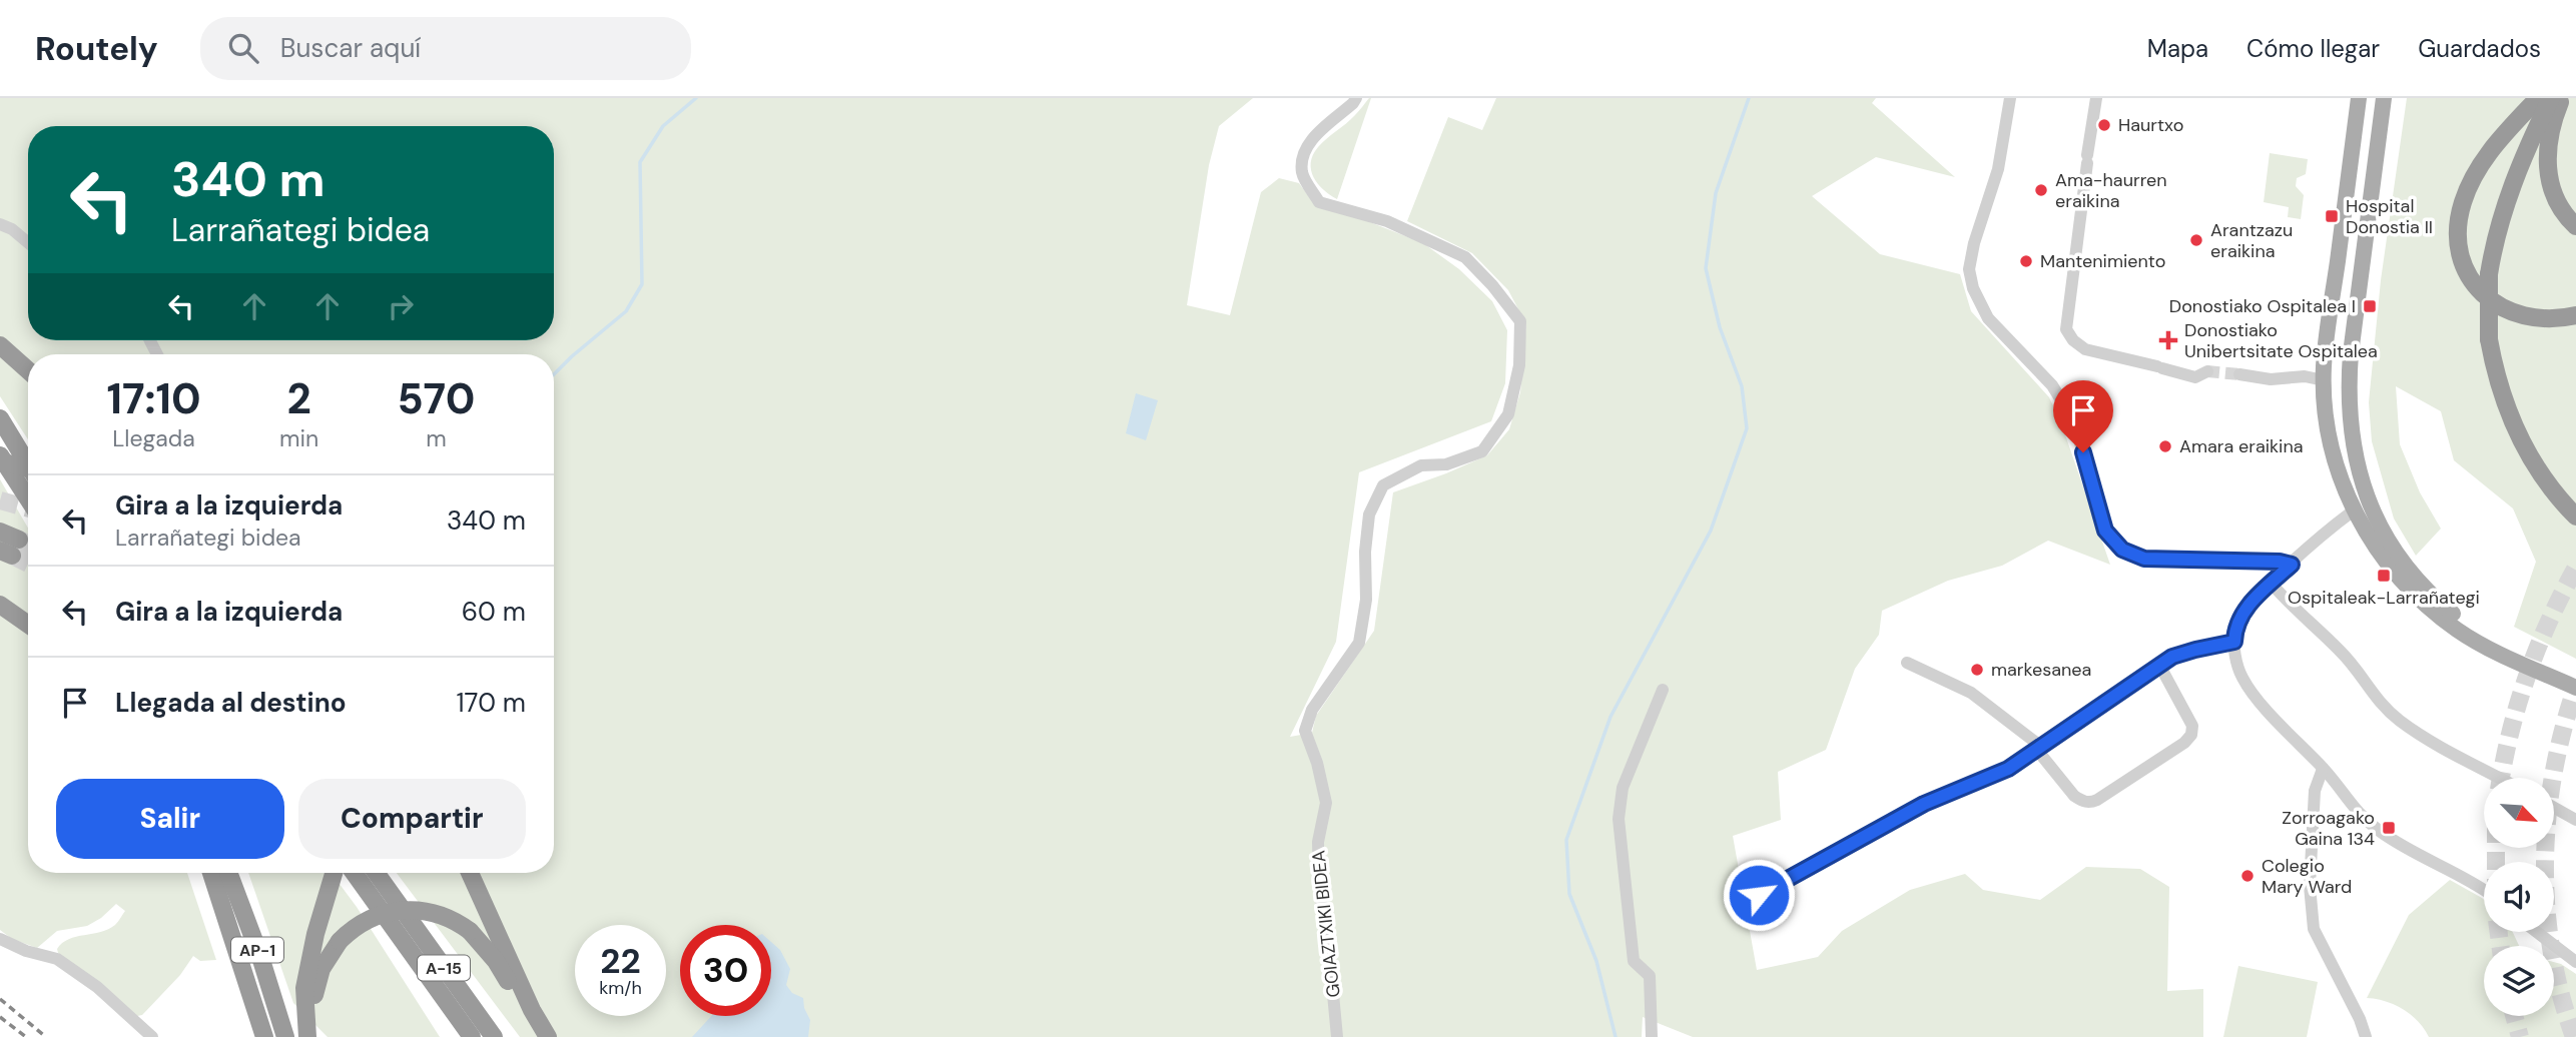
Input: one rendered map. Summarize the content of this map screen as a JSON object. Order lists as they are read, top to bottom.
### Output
{
  "streets": {
    "highway": ["AP-1", "A-15"],
    "street": ["GOIAZTXIKI BIDEA"]
  },
  "places": {
    "other": [
      "Haurtxo",
      "Ama-haurren eraikina",
      "Arantzazu eraikina",
      "Mantenimiento",
      "Amara eraikina",
      "markesanea",
      "Colegio Mary Ward"
    ],
    "transit": [
      "Hospital Donostia II",
      "Donostiako Ospitalea I",
      "Ospitaleak-Larrañategi",
      "Zorroagako Gaina 134"
    ],
    "health": ["Donostiako Unibertsitate Ospitalea"]
  },
  "north": "bottom right",
  "page": {
    "header": "Routely",
    "search": "Buscar aquí",
    "nav": ["Mapa", "Cómo llegar", "Guardados"],
    "turn": ["340 m", "Larrañategi bidea"],
    "eta": [
      "17:10",
      "Llegada",
      "2",
      "min",
      "570",
      "m"
    ],
    "list": [
      {
        "name": "Gira a la izquierda",
        "note": "Larrañategi bidea",
        "value": "340 m"
      },
      {
        "name": "Gira a la izquierda",
        "value": "60 m"
      },
      {
        "name": "Llegada al destino",
        "value": "170 m"
      }
    ],
    "buttons": ["Salir", "Compartir"],
    "speed": "22 km/h",
    "limit": "30"
  }
}
